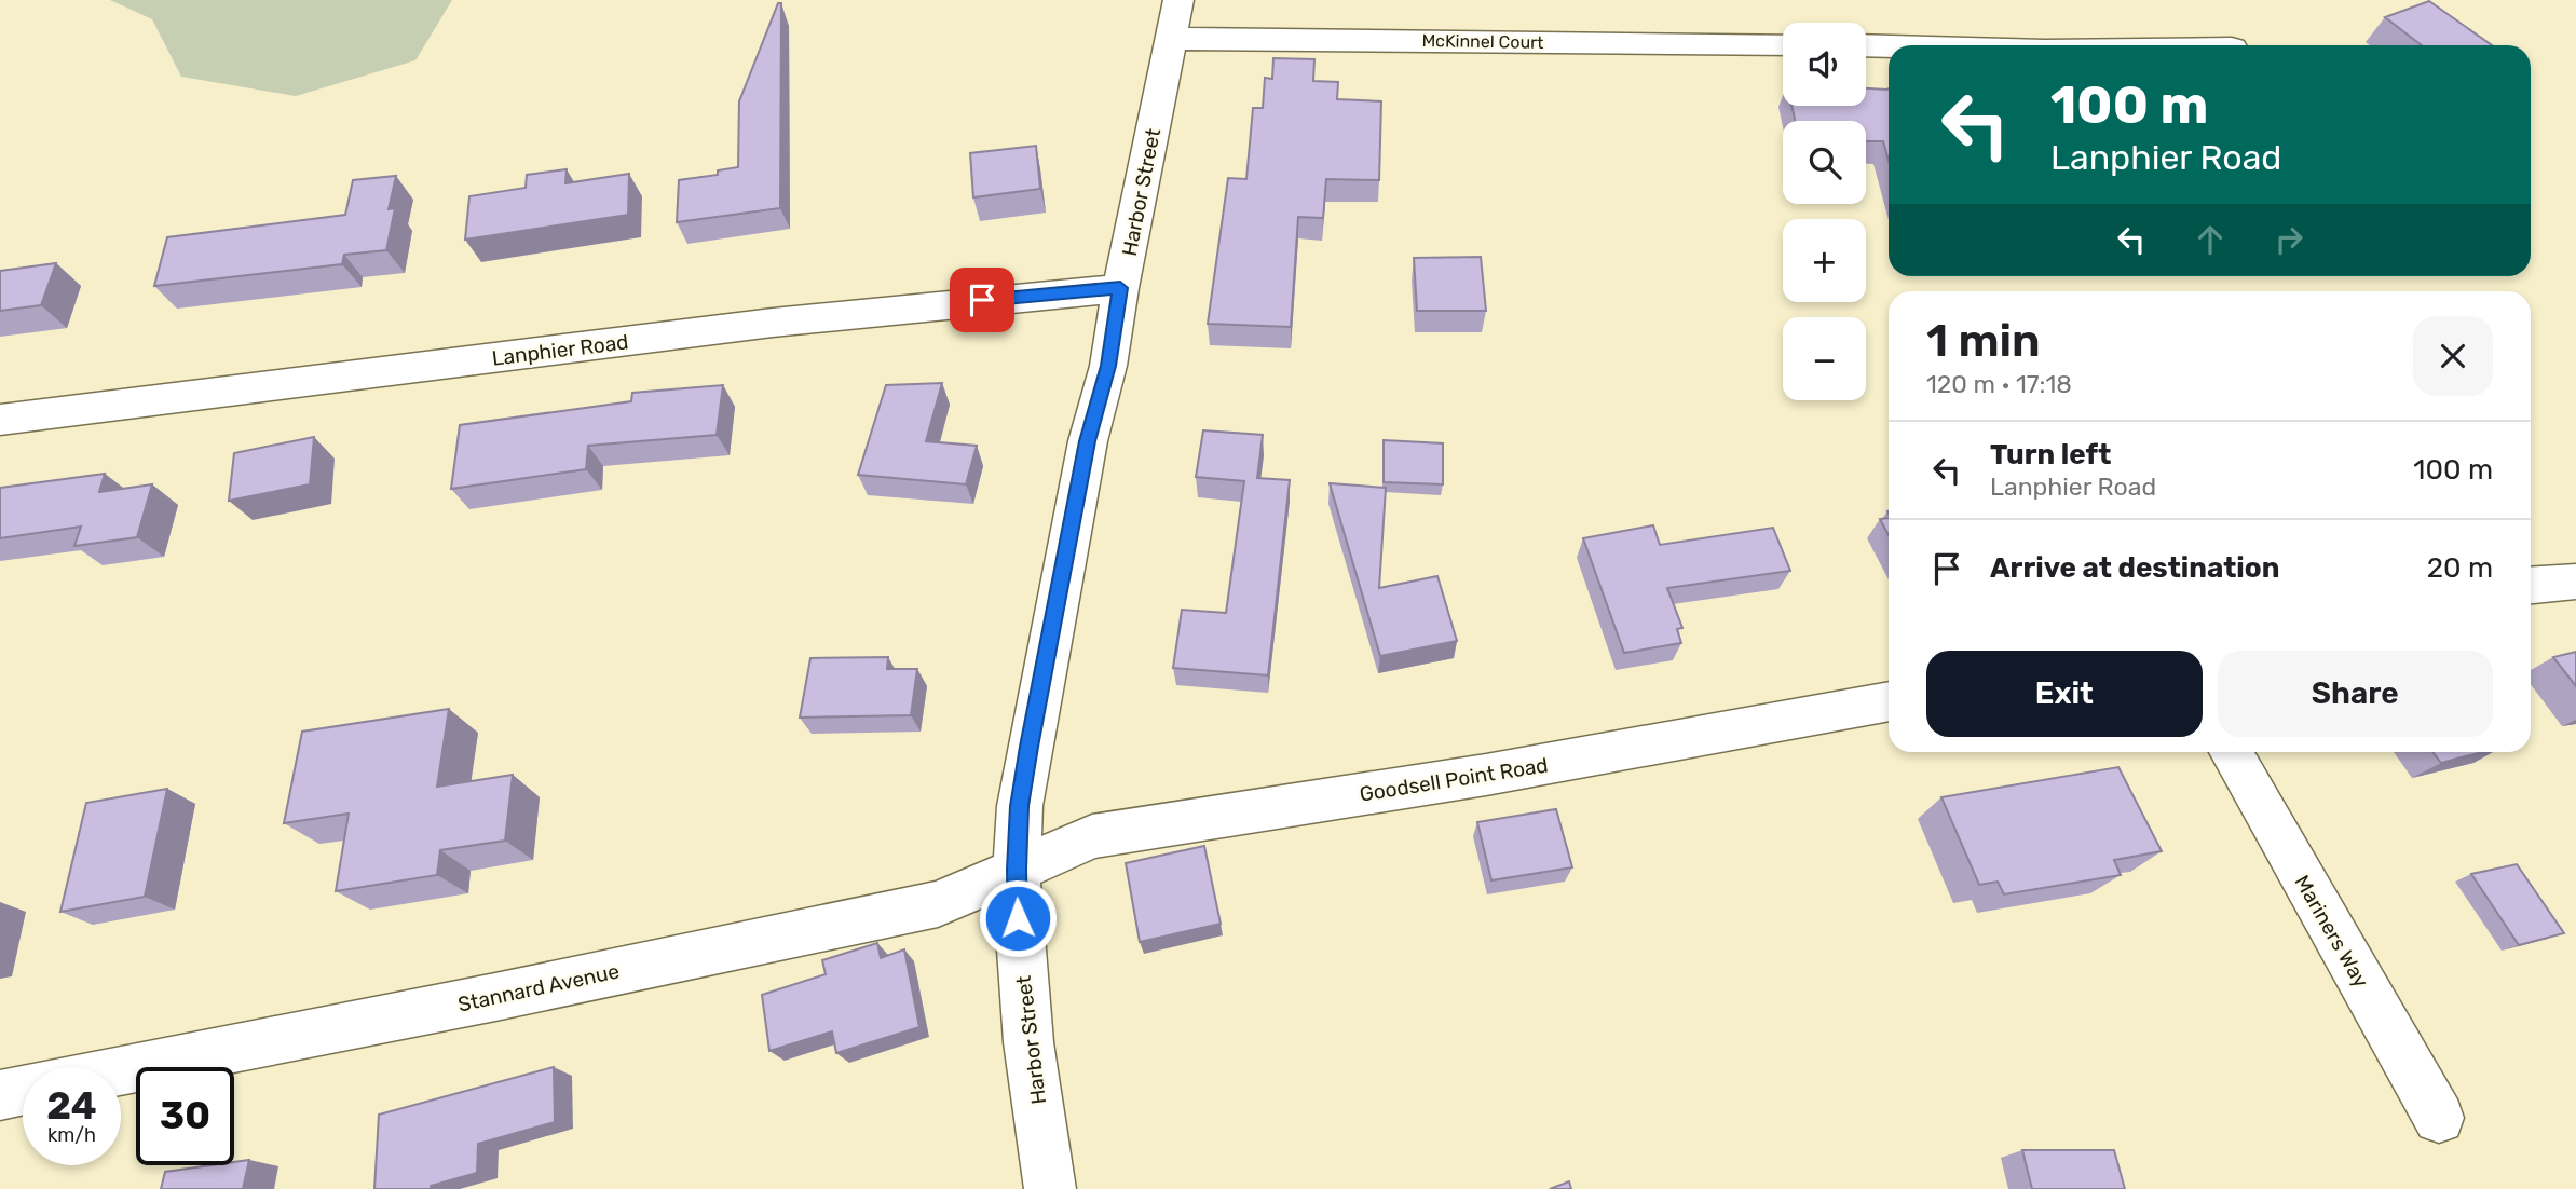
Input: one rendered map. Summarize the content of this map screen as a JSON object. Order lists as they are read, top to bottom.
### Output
{
  "streets": {
    "street": [
      "McKinnel Court",
      "Harbor Street",
      "Lanphier Road",
      "Goodsell Point Road",
      "Mariners Way",
      "Stannard Avenue"
    ]
  },
  "crossings": [
    ["McKinnel Court", "Harbor Street"],
    ["Harbor Street", "Lanphier Road"],
    ["Harbor Street", "Goodsell Point Road"],
    ["Harbor Street", "Stannard Avenue"],
    ["Goodsell Point Road", "Stannard Avenue"]
  ],
  "page": {
    "map_buttons": ["+", "−"],
    "turn": ["100 m", "Lanphier Road"],
    "heading": ["1 min", "120 m · 17:18"],
    "list": [
      {
        "name": "Turn left",
        "note": "Lanphier Road",
        "value": "100 m"
      },
      {
        "name": "Arrive at destination",
        "value": "20 m"
      }
    ],
    "buttons": ["Exit", "Share"],
    "speed": "24 km/h",
    "limit": "30"
  }
}
